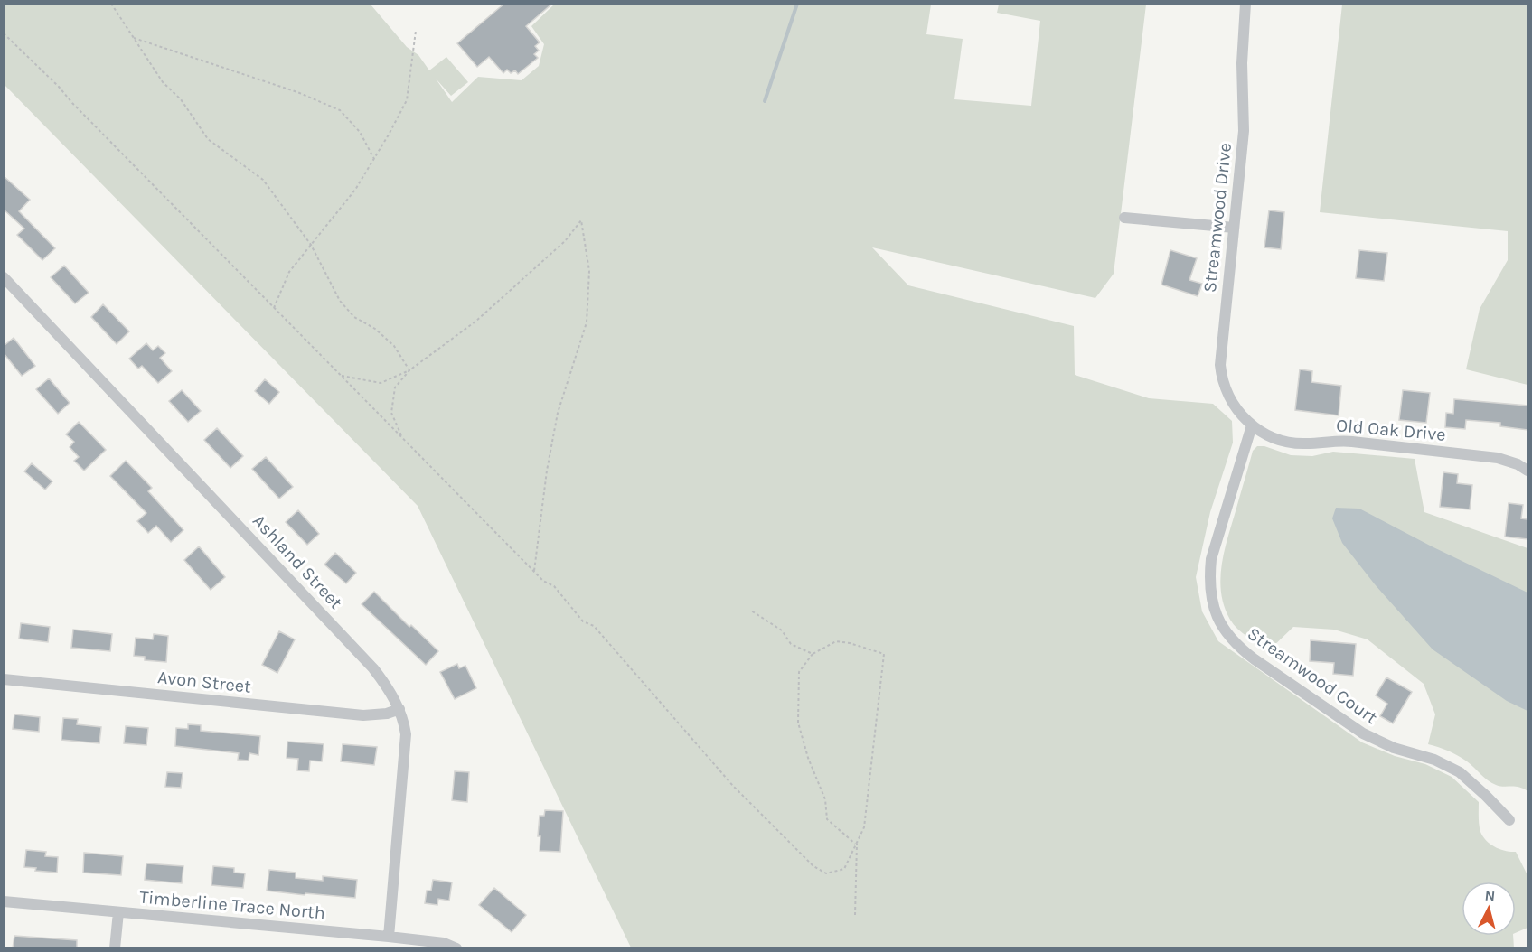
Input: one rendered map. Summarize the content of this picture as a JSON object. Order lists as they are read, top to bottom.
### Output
{
  "streets": {
    "street": [
      "Streamwood Drive",
      "Old Oak Drive",
      "Ashland Street",
      "Streamwood Court",
      "Avon Street",
      "Timberline Trace North"
    ]
  },
  "crossings": [
    ["Streamwood Drive", "Old Oak Drive"],
    ["Streamwood Drive", "Streamwood Court"],
    ["Old Oak Drive", "Streamwood Court"],
    ["Ashland Street", "Avon Street"],
    ["Ashland Street", "Timberline Trace North"]
  ],
  "north": "top"
}
